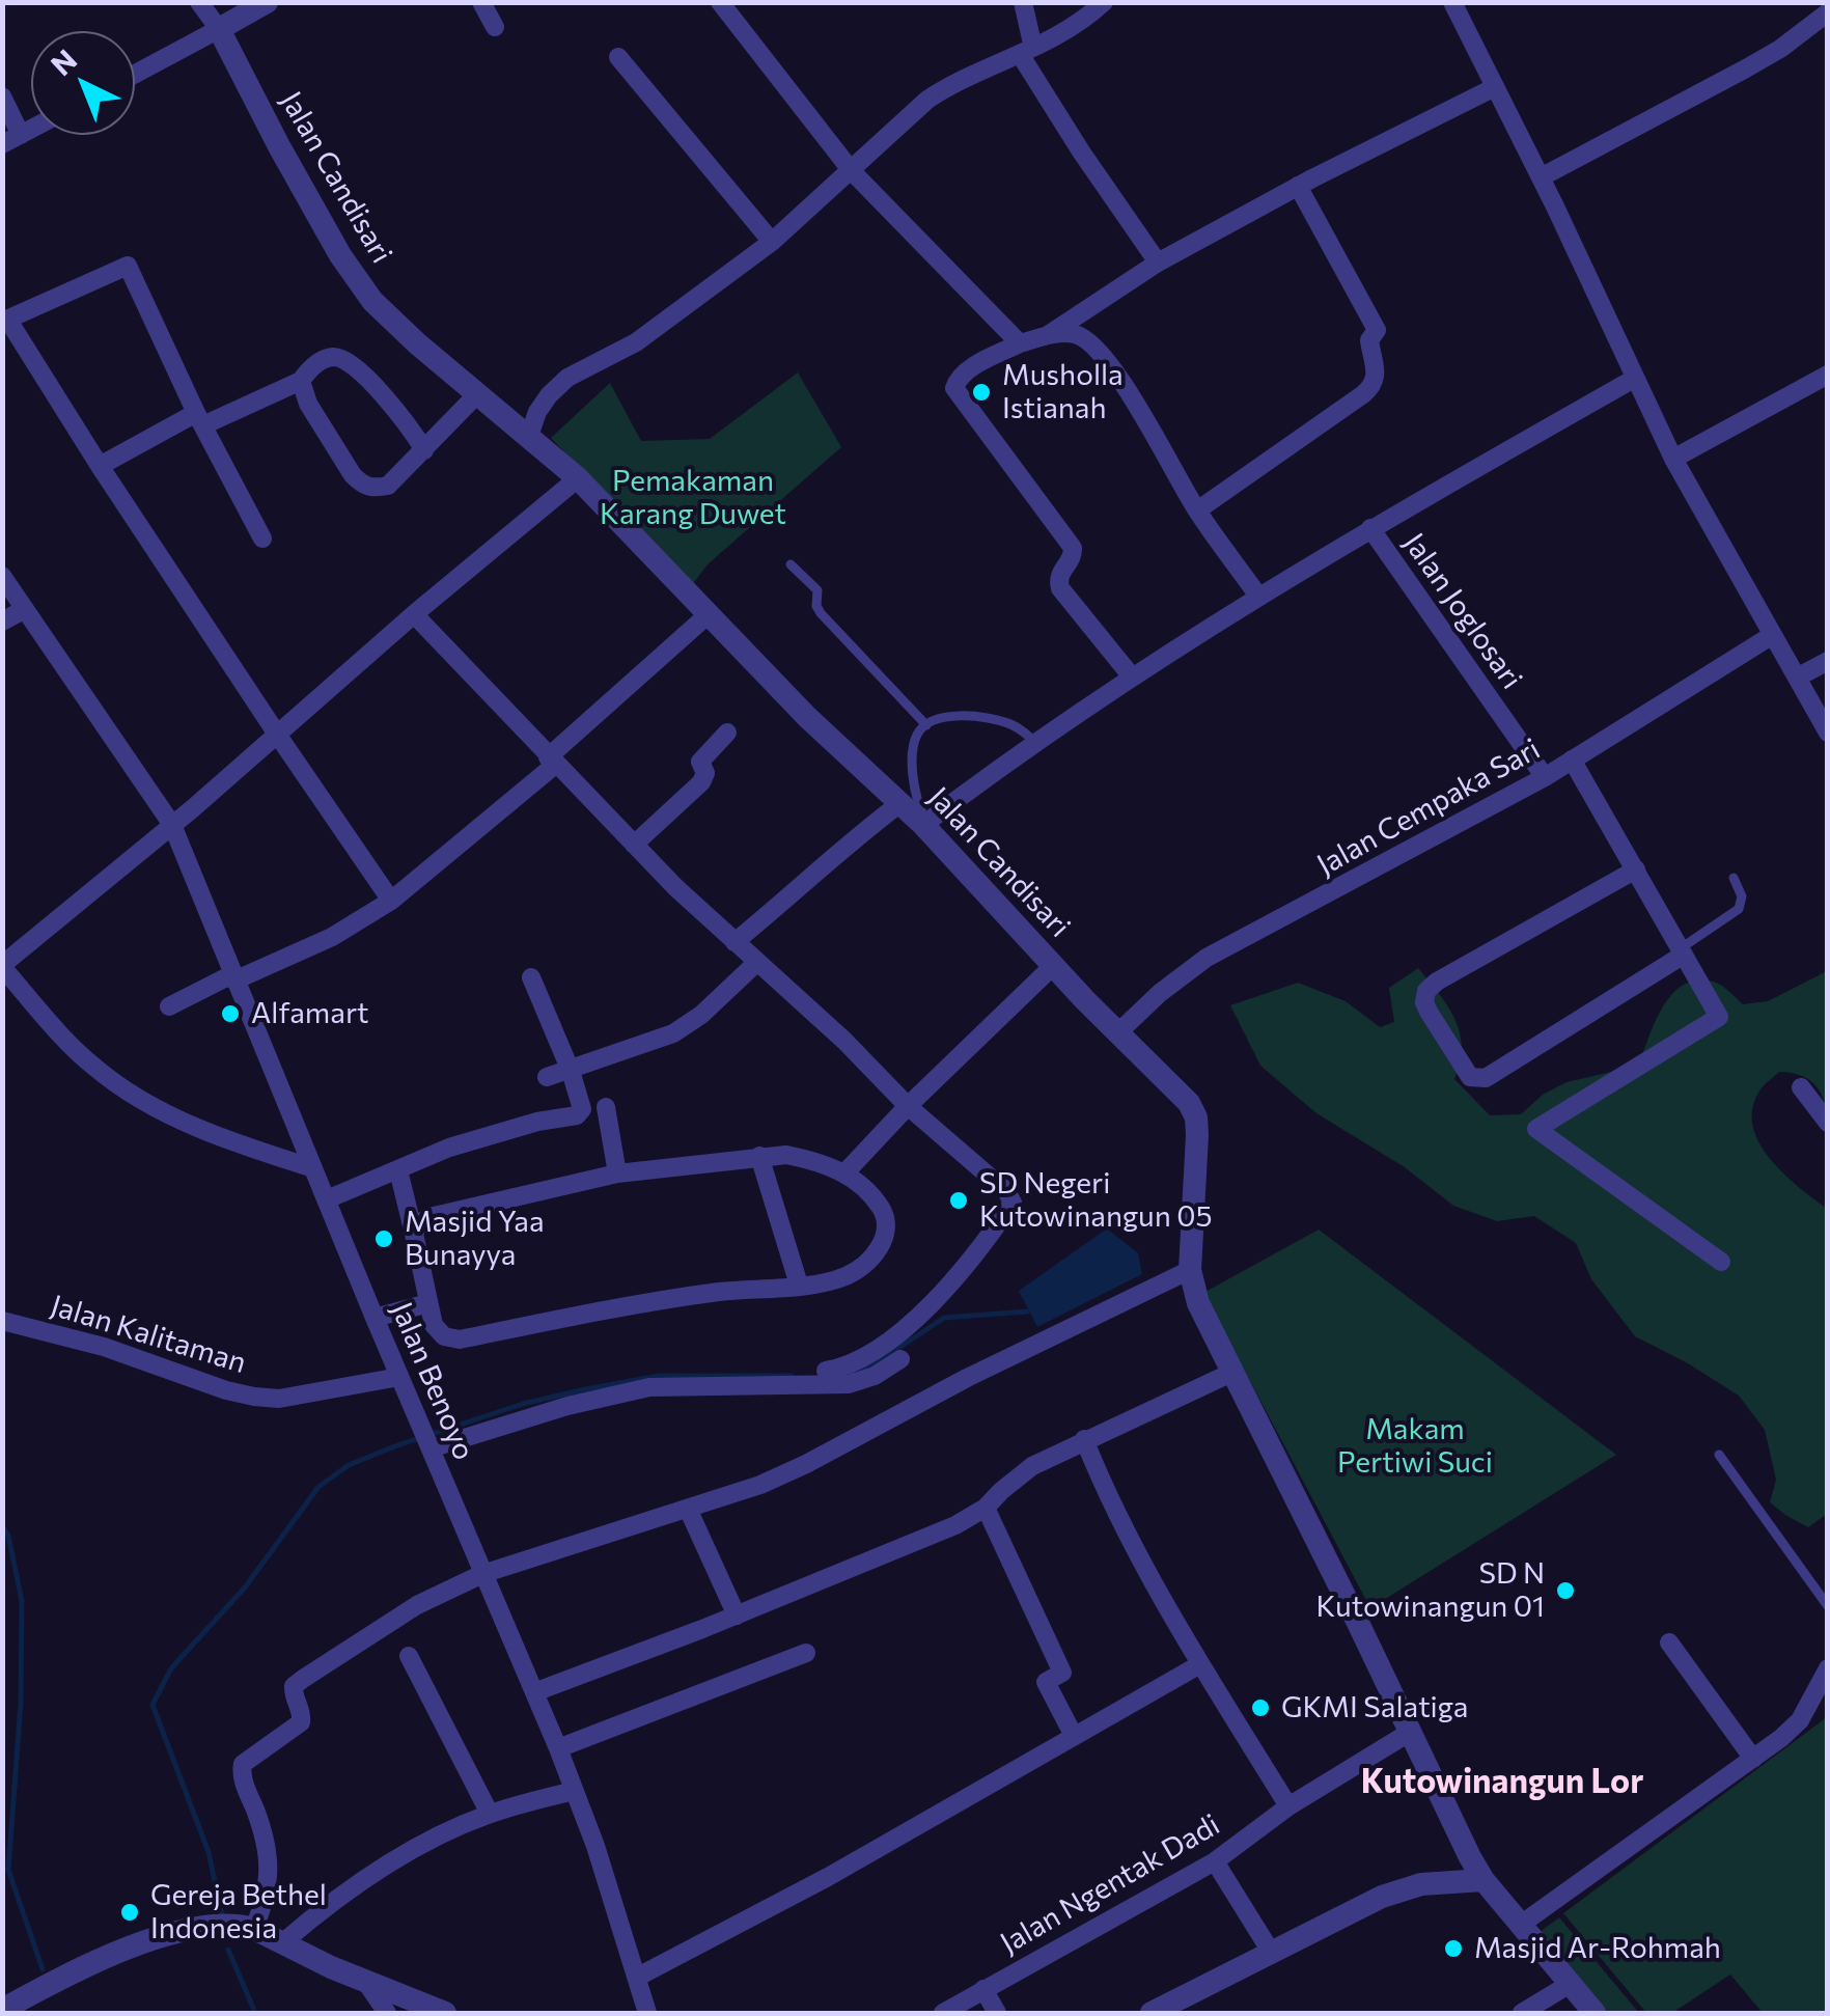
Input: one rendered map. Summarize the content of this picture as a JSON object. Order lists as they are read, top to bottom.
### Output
{
  "streets": {
    "street": [
      "Jalan Candisari",
      "Jalan Joglosari",
      "Jalan Cempaka Sari",
      "Jalan Kalitaman",
      "Jalan Benoyo",
      "Jalan Ngentak Dadi"
    ]
  },
  "crossings": [
    ["Jalan Candisari", "Jalan Cempaka Sari"],
    ["Jalan Candisari", "Jalan Ngentak Dadi"],
    ["Jalan Joglosari", "Jalan Cempaka Sari"],
    ["Jalan Kalitaman", "Jalan Benoyo"]
  ],
  "districts": ["Kutowinangun Lor"],
  "parks": ["Pemakaman Karang Duwet", "Makam Pertiwi Suci"],
  "places": [
    "Musholla Istianah",
    "Alfamart",
    "SD Negeri Kutowinangun 05",
    "Masjid Yaa Bunayya",
    "SD N Kutowinangun 01",
    "GKMI Salatiga",
    "Gereja Bethel Indonesia",
    "Masjid Ar-Rohmah"
  ],
  "north": "top left"
}
